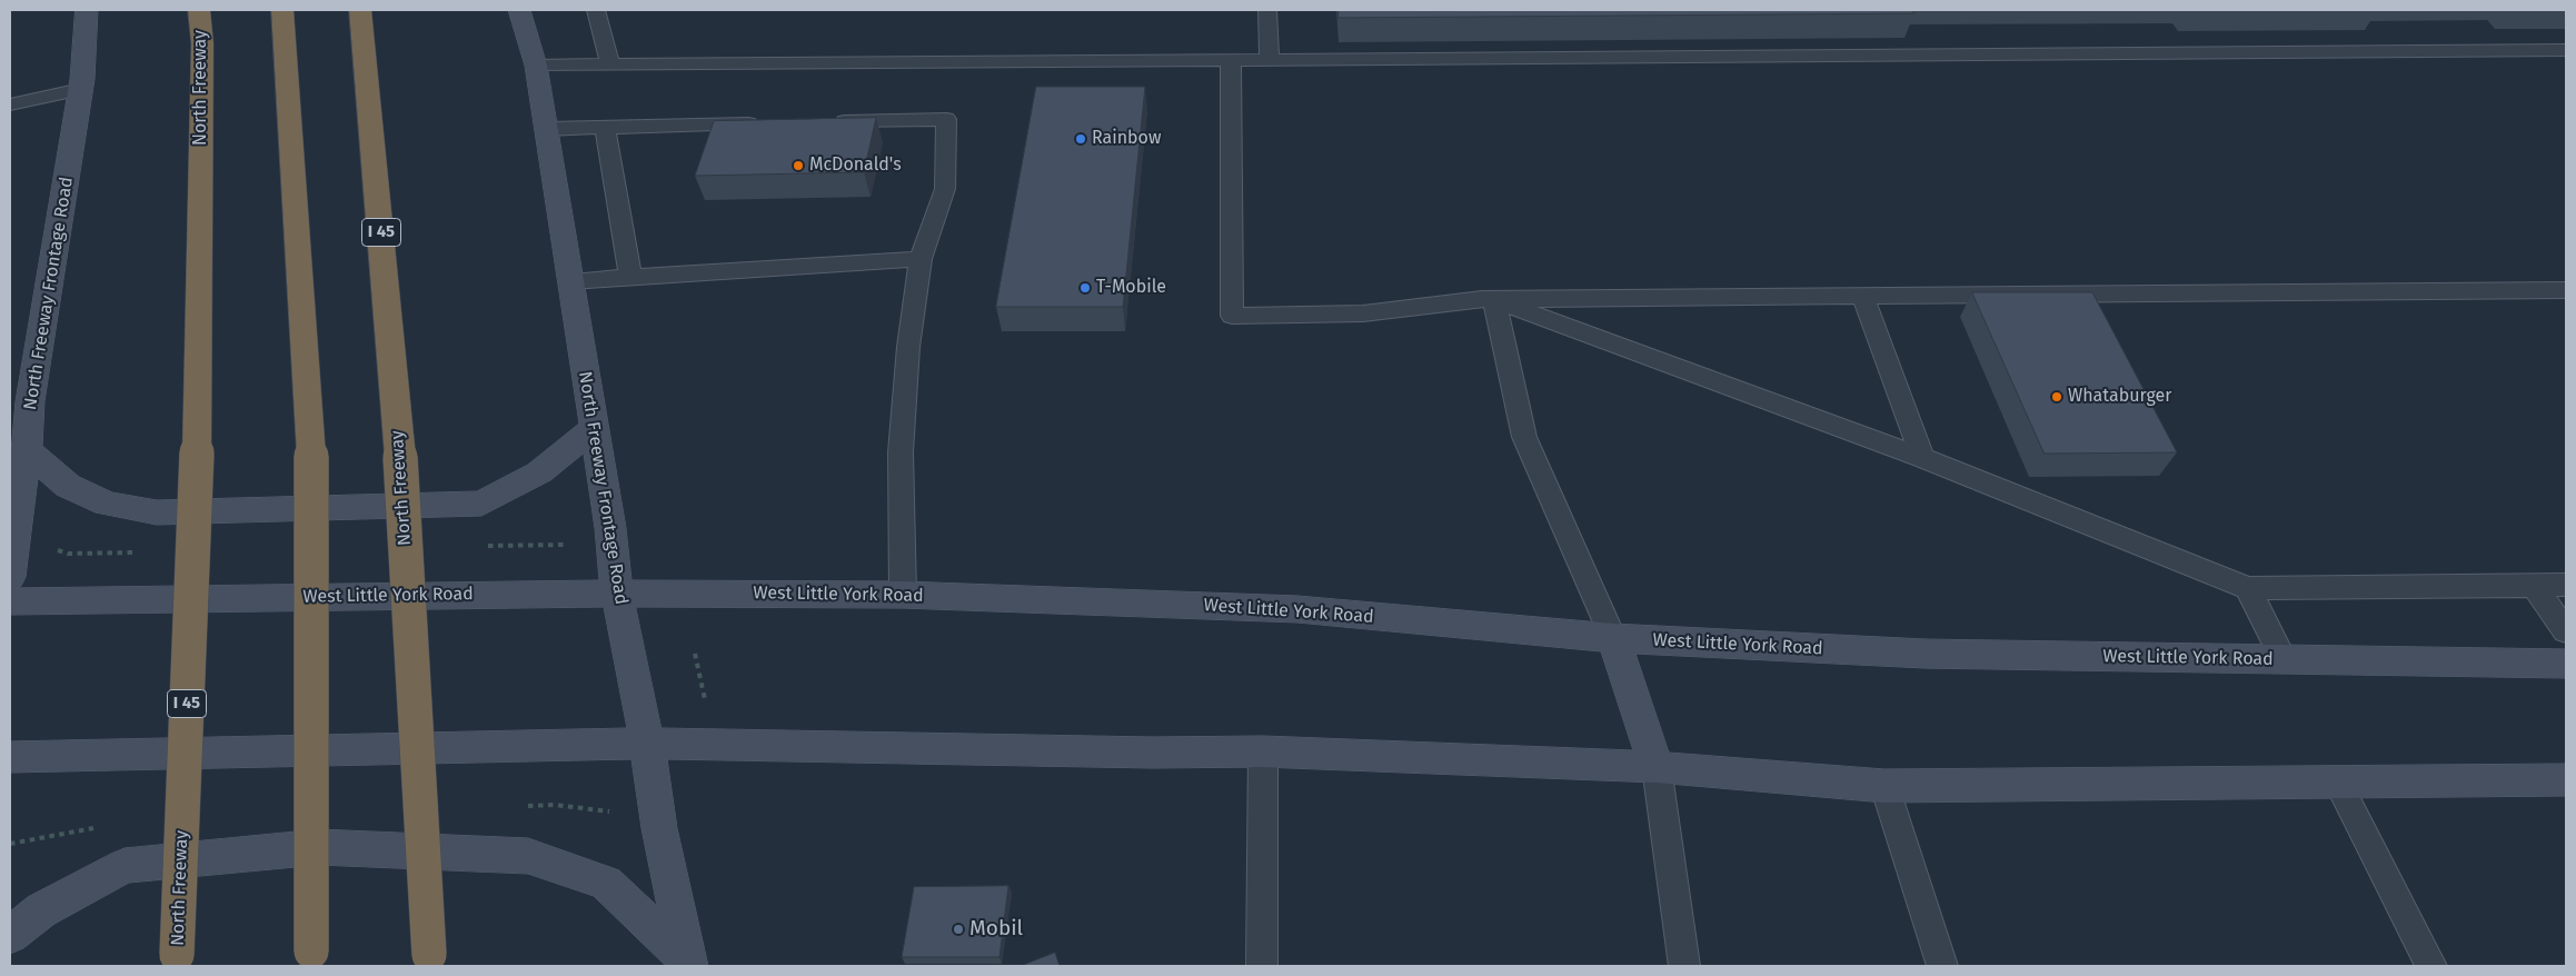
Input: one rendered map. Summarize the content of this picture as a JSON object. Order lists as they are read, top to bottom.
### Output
{
  "streets": {
    "highway": ["North Freeway", "I 45"],
    "main road": ["North Freeway Frontage Road", "West Little York Road"]
  },
  "crossings": [
    ["North Freeway Frontage Road", "West Little York Road"]
  ],
  "places": [
    "Rainbow",
    "McDonald's",
    "T-Mobile",
    "Whataburger",
    "Mobil"
  ]
}
